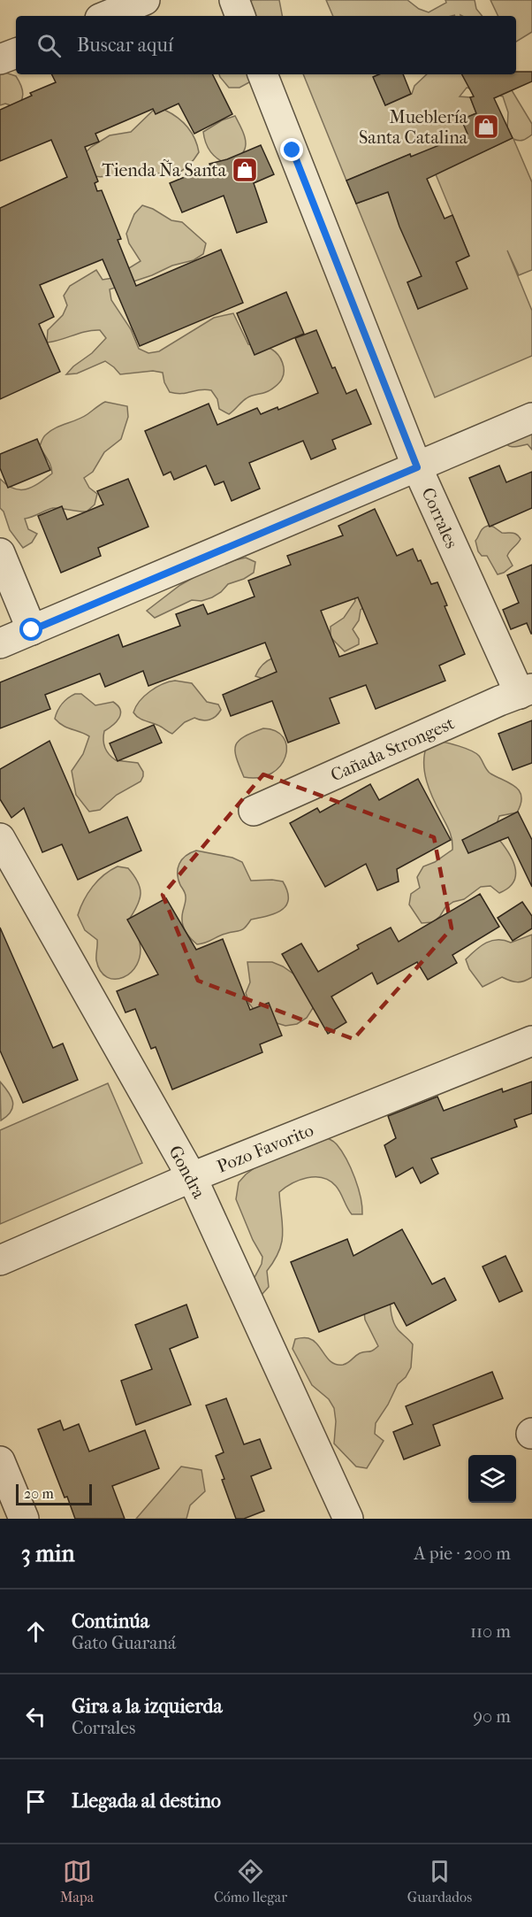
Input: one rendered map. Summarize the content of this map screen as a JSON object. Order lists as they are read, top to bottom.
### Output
{
  "streets": {
    "street": [
      "Corrales",
      "Cañada Strongest",
      "Pozo Favorito",
      "Gondra"
    ]
  },
  "crossings": [
    ["Corrales", "Cañada Strongest"],
    ["Pozo Favorito", "Gondra"]
  ],
  "places": {
    "shop": ["Mueblería Santa Catalina", "Tienda Ña Santa"]
  },
  "scale_bar": "20 m",
  "page": {
    "search": "Buscar aquí",
    "scale": "20 m",
    "heading": ["3 min", "A pie · 200 m"],
    "list": [
      ["Continúa", "Gato Guaraná", "110 m"],
      ["Gira a la izquierda", "Corrales", "90 m"],
      "Llegada al destino"
    ],
    "nav": ["Mapa", "Cómo llegar", "Guardados"]
  }
}
